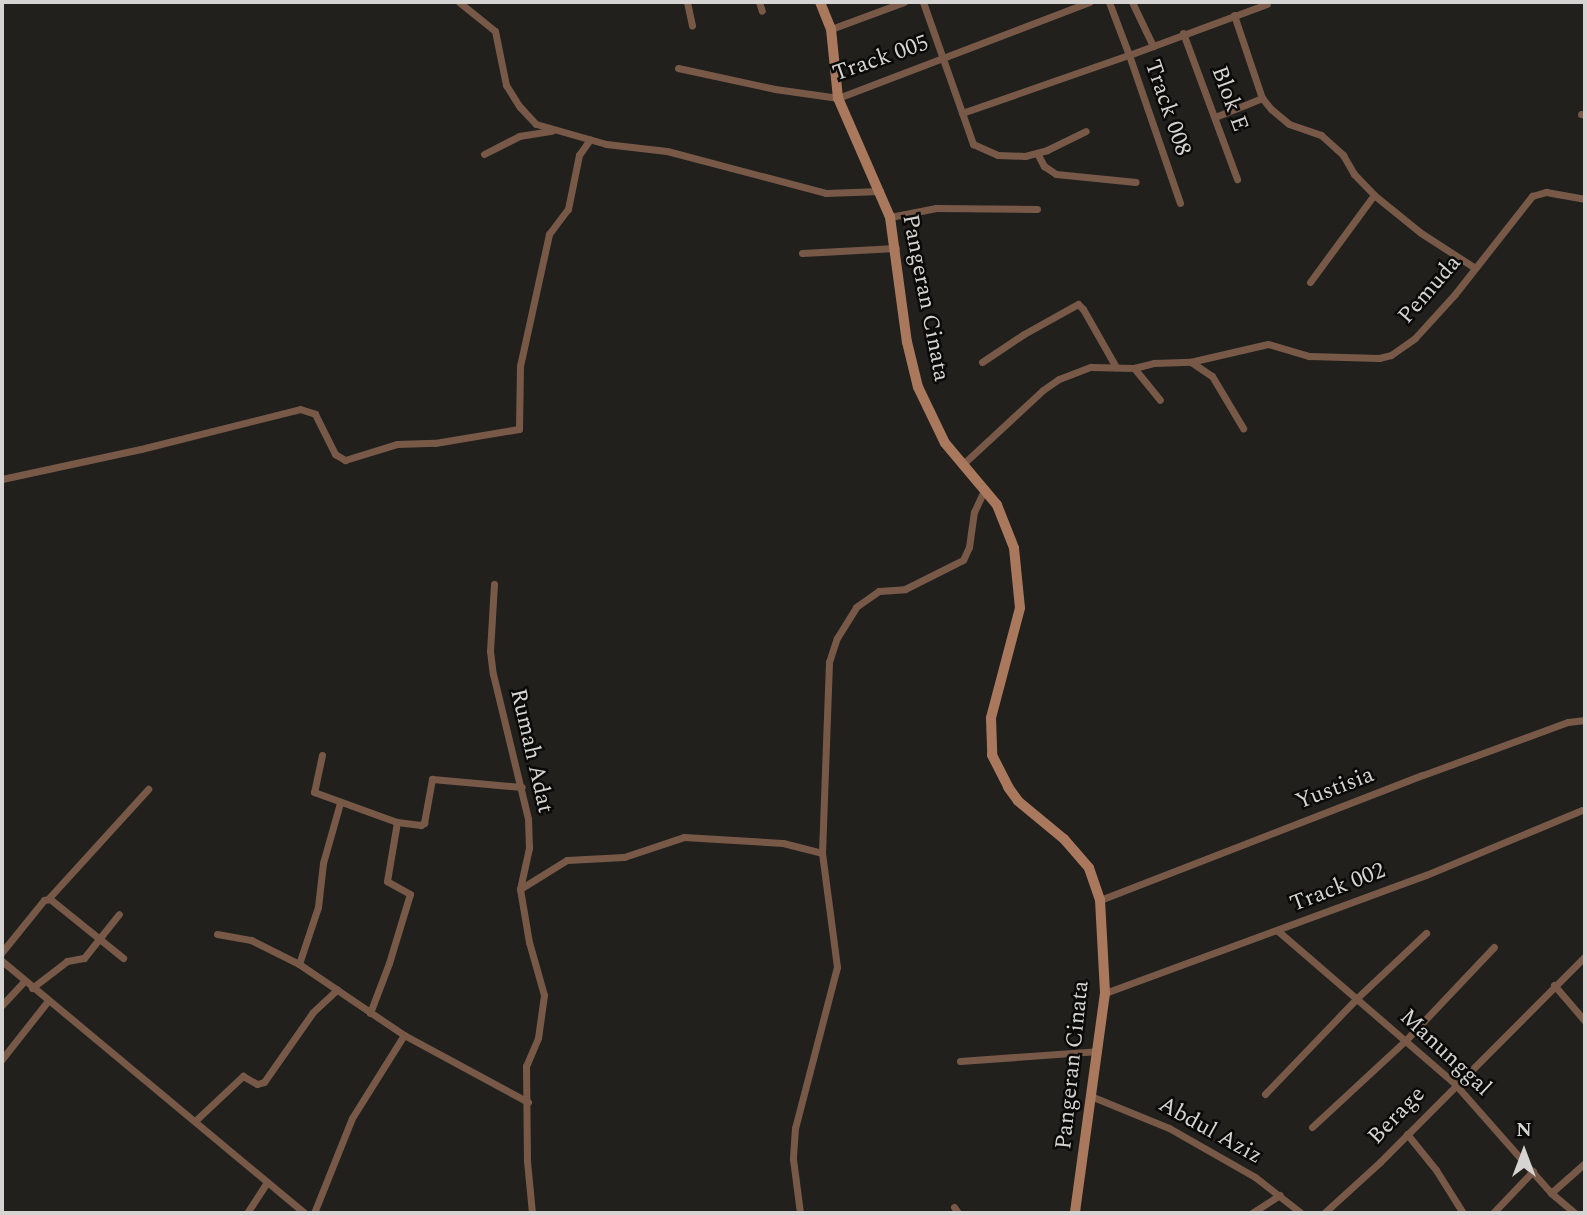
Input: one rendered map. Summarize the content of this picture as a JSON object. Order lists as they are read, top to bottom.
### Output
{
  "streets": {
    "street": [
      "Track 005",
      "Blok E",
      "Track 008",
      "Pemuda",
      "Pangeran Cinata",
      "Rumah Adat",
      "Yustisia",
      "Track 002",
      "Manunggal",
      "Berage",
      "Abdul Aziz"
    ]
  },
  "crossings": [
    ["Track 005", "Pangeran Cinata"],
    ["Pangeran Cinata", "Yustisia"],
    ["Pangeran Cinata", "Track 002"],
    ["Pangeran Cinata", "Abdul Aziz"],
    ["Track 002", "Manunggal"],
    ["Manunggal", "Berage"]
  ],
  "north": "top"
}
